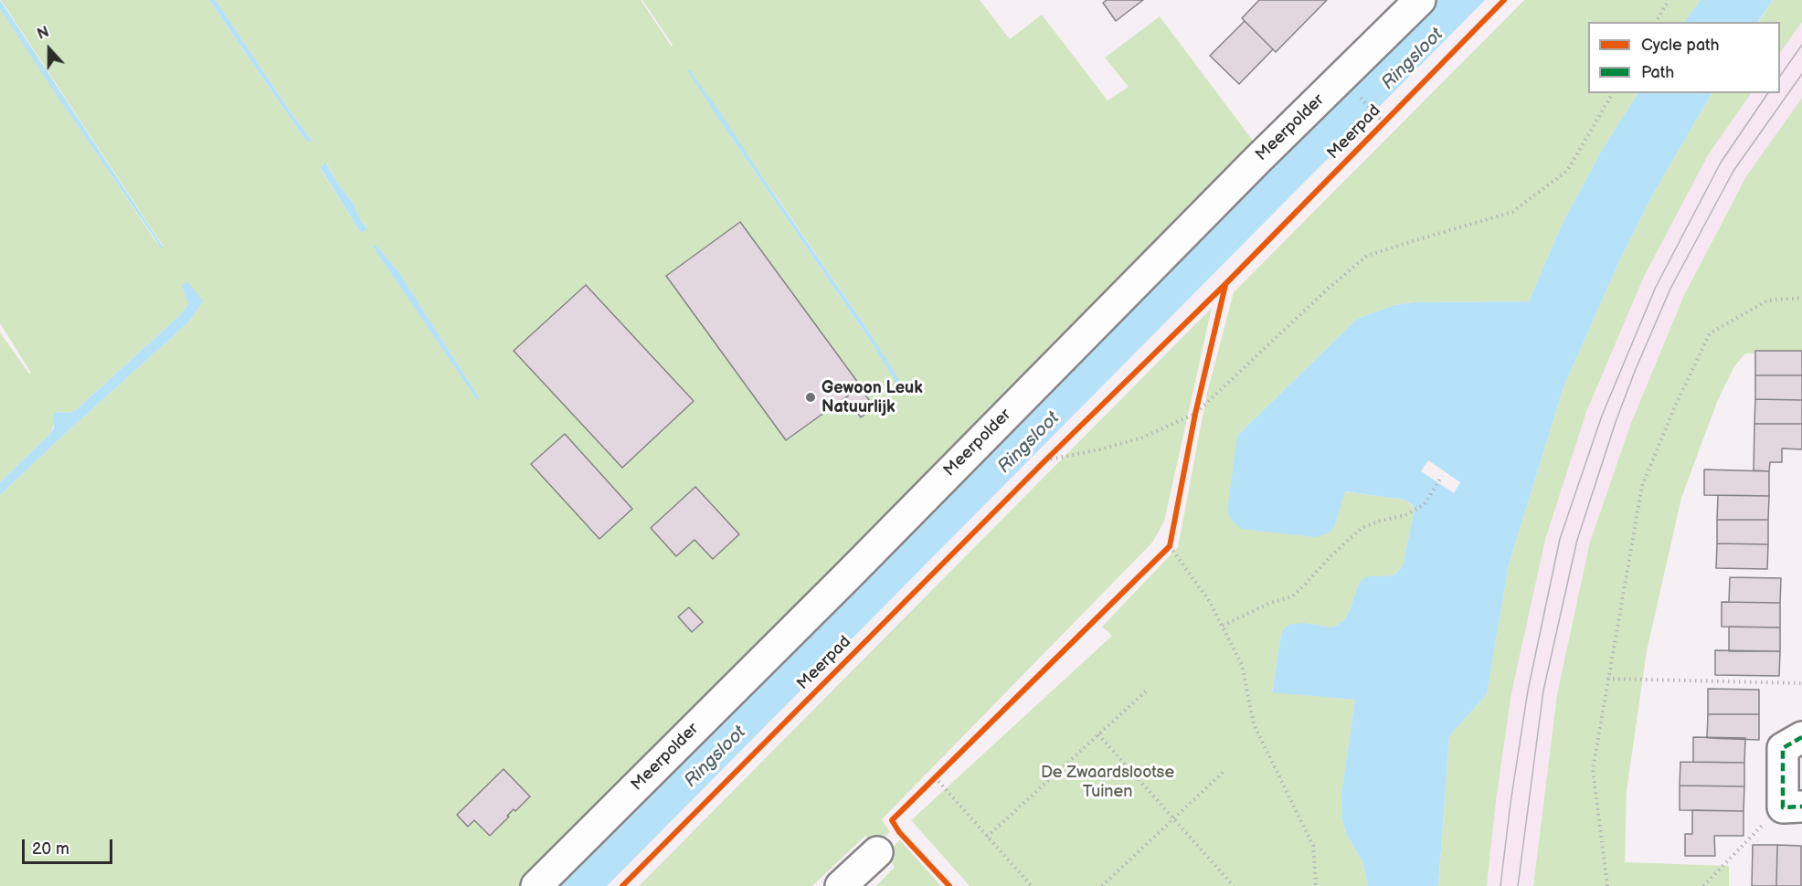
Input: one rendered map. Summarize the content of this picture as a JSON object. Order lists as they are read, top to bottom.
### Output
{
  "streets": {
    "street": ["Meerpolder"],
    "cycle path": ["Meerpad"]
  },
  "water": ["Ringsloot"],
  "parks": ["De Zwaardslootse Tuinen"],
  "places": ["Gewoon Leuk Natuurlijk"],
  "legend": ["Cycle path", "Path"],
  "scale_bar": "20 m",
  "north": "top"
}
